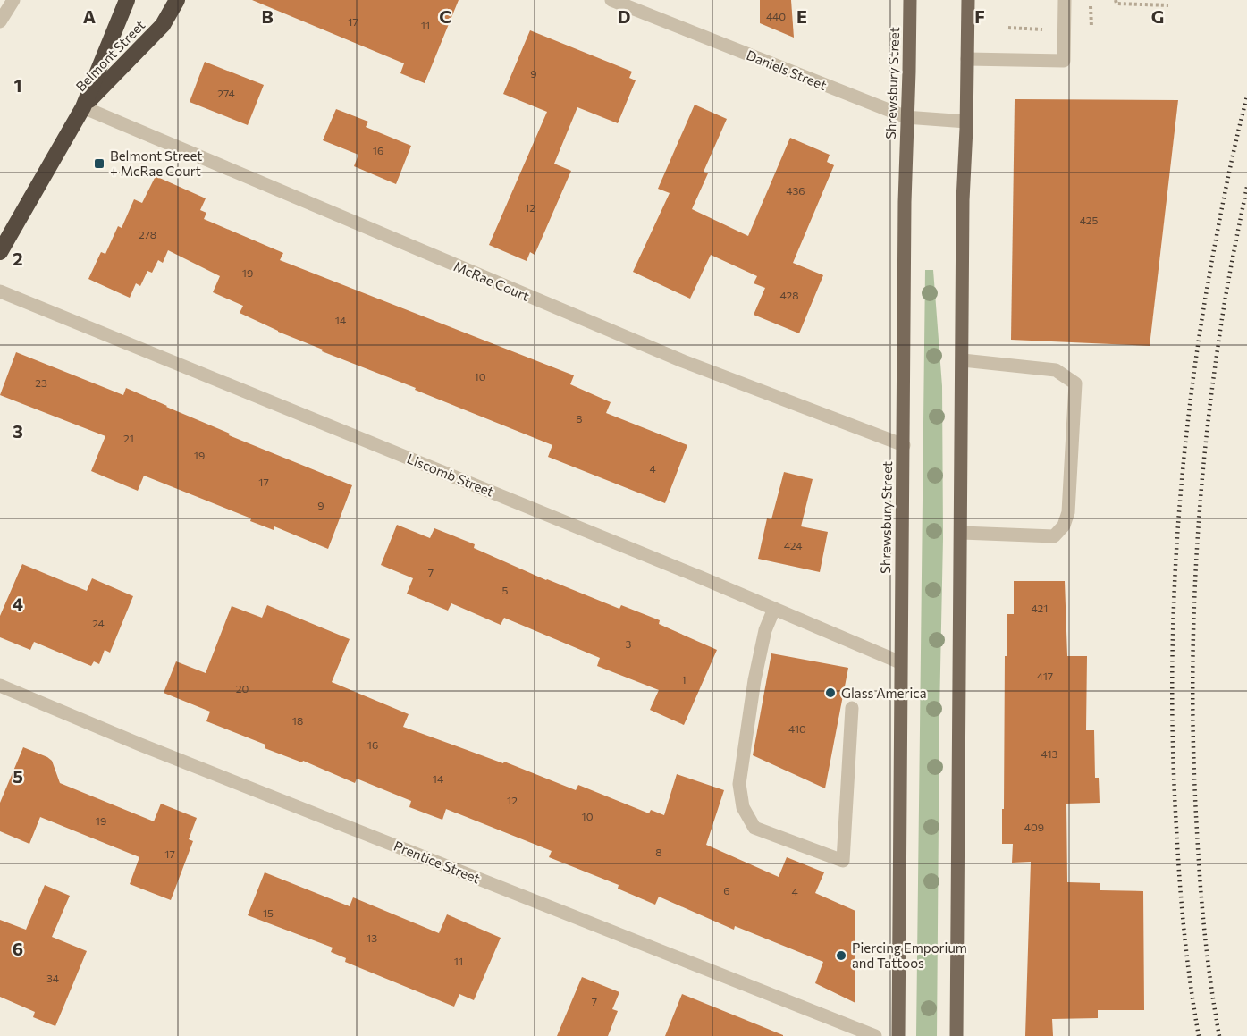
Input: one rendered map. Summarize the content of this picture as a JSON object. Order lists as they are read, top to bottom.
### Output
{
  "streets": {
    "highway": ["Belmont Street"],
    "main road": ["Shrewsbury Street"],
    "street": [
      "Daniels Street",
      "McRae Court",
      "Liscomb Street",
      "Prentice Street"
    ]
  },
  "crossings": [
    ["Belmont Street", "McRae Court"],
    ["Daniels Street", "Shrewsbury Street"],
    ["Shrewsbury Street", "McRae Court"],
    ["Shrewsbury Street", "Liscomb Street"]
  ],
  "places": {
    "transit": ["Belmont Street + McRae Court"],
    "other": ["Glass America", "Piercing Emporium and Tattoos"]
  },
  "house_numbers": [
    "440",
    "17",
    "11",
    "9",
    "274",
    "16",
    "436",
    "12",
    "425",
    "278",
    "19",
    "428",
    "14",
    "10",
    "23",
    "8",
    "21",
    "19",
    "4",
    "17",
    "9",
    "424",
    "7",
    "5",
    "421",
    "24",
    "3",
    "417",
    "1",
    "20",
    "18",
    "410",
    "16",
    "413",
    "14",
    "12",
    "10",
    "19",
    "409",
    "8",
    "17",
    "6",
    "4",
    "15",
    "13",
    "11",
    "34",
    "7"
  ],
  "grid": {
    "columns": [
      "A",
      "B",
      "C",
      "D",
      "E",
      "F",
      "G"
    ],
    "rows": [
      "1",
      "2",
      "3",
      "4",
      "5",
      "6"
    ]
  }
}
